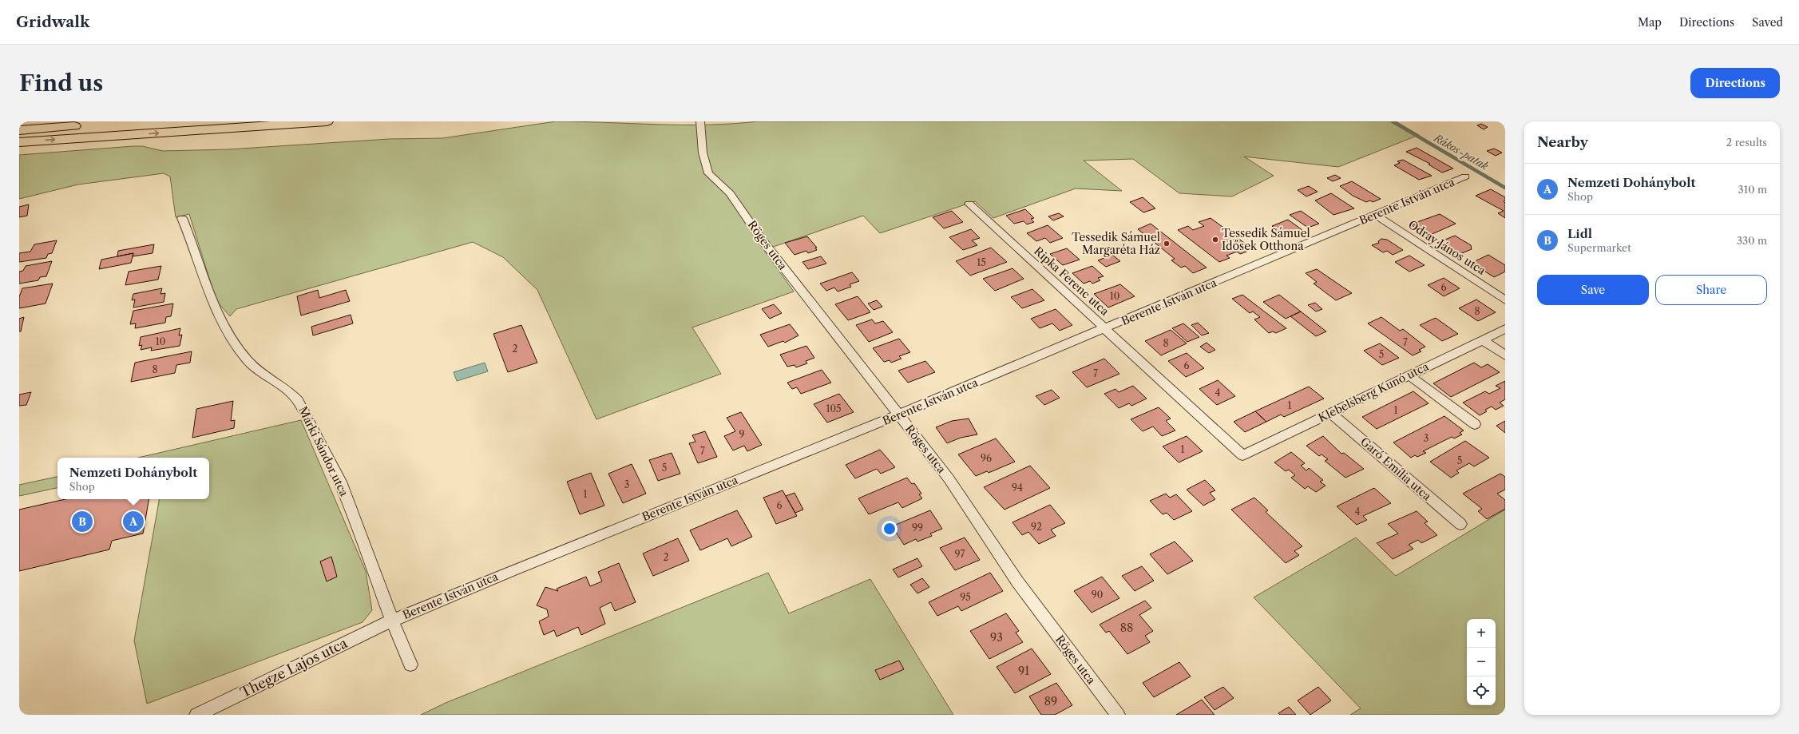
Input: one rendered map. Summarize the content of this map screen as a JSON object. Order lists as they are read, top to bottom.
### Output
{
  "streets": {
    "street": [
      "Berente István utca",
      "Röges utca",
      "Odray János utca",
      "Ripka Ferenc utca",
      "Klebelsberg Kunó utca",
      "Márki Sándor utca",
      "Garó Emília utca",
      "Thegze Lajos utca"
    ]
  },
  "crossings": [
    ["Berente István utca", "Röges utca"],
    ["Berente István utca", "Odray János utca"],
    ["Berente István utca", "Ripka Ferenc utca"],
    ["Berente István utca", "Márki Sándor utca"],
    ["Berente István utca", "Thegze Lajos utca"],
    ["Ripka Ferenc utca", "Klebelsberg Kunó utca"],
    ["Klebelsberg Kunó utca", "Garó Emília utca"],
    ["Márki Sándor utca", "Thegze Lajos utca"]
  ],
  "water": ["Rákos-patak"],
  "places": ["Tessedik Sámuel Idősek Otthona", "Tessedik Sámuel Margaréta Ház"],
  "house_numbers": [
    "15",
    "6",
    "10",
    "8",
    "10",
    "7",
    "8",
    "2",
    "5",
    "6",
    "8",
    "7",
    "4",
    "1",
    "105",
    "1",
    "9",
    "3",
    "1",
    "7",
    "96",
    "5",
    "5",
    "3",
    "94",
    "1",
    "6",
    "4",
    "92",
    "99",
    "97",
    "2",
    "90",
    "95",
    "88",
    "93",
    "91",
    "89"
  ],
  "page": {
    "header": "Gridwalk",
    "nav": ["Map", "Directions", "Saved"],
    "buttons": [
      "Directions",
      ["Save", "Share"]
    ],
    "title": "Find us",
    "heading": ["Nearby", "2 results"],
    "list": [
      {
        "mark": "A",
        "name": "Nemzeti Dohánybolt",
        "note": "Shop",
        "value": "310 m"
      },
      {
        "mark": "B",
        "name": "Lidl",
        "note": "Supermarket",
        "value": "330 m"
      }
    ],
    "popup": ["Nemzeti Dohánybolt", "Shop"],
    "pins": ["A", "B"],
    "map_buttons": ["+", "−"]
  }
}
